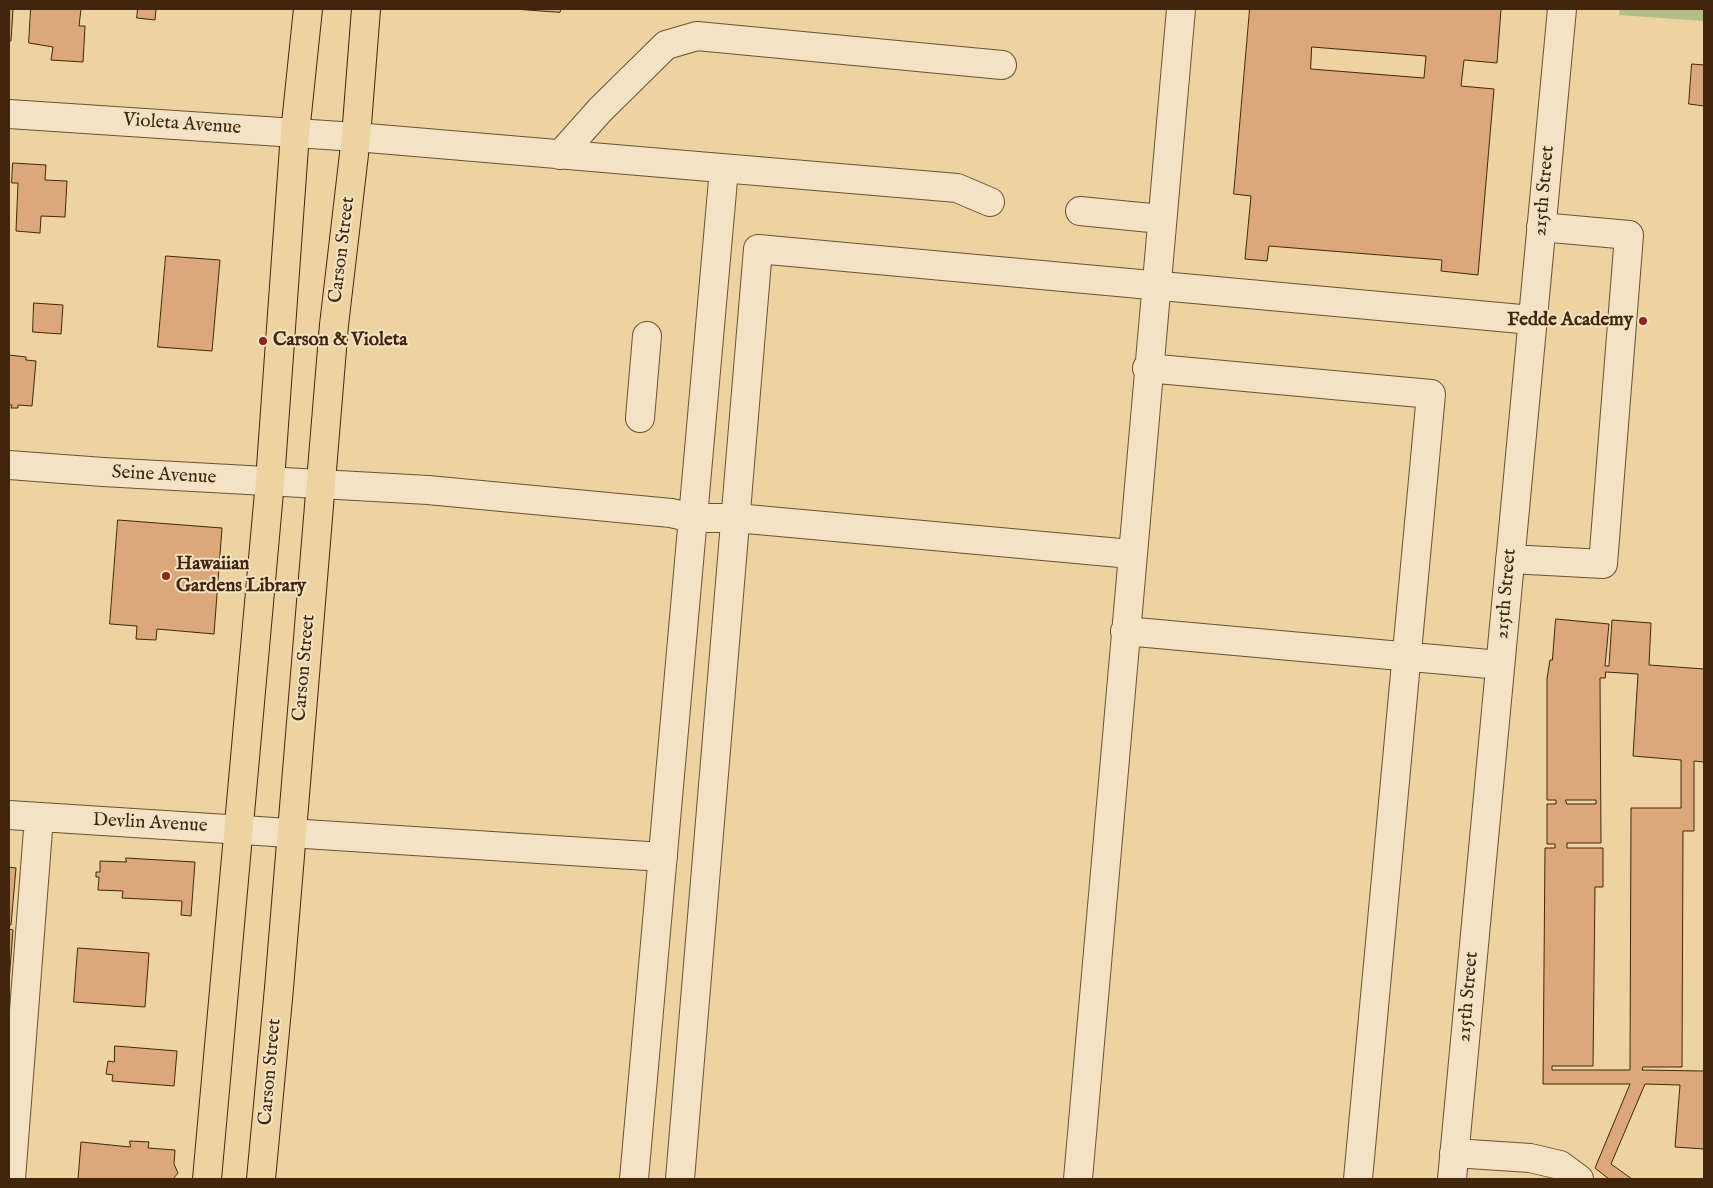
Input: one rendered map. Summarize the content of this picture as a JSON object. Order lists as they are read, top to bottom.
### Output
{
  "streets": {
    "main road": ["Carson Street"],
    "street": [
      "Violeta Avenue",
      "215th Street",
      "Seine Avenue",
      "Devlin Avenue"
    ]
  },
  "crossings": [
    ["Violeta Avenue", "Carson Street"],
    ["Carson Street", "Seine Avenue"],
    ["Carson Street", "Devlin Avenue"]
  ],
  "places": ["Fedde Academy", "Carson & Violeta", "Hawaiian Gardens Library"]
}
